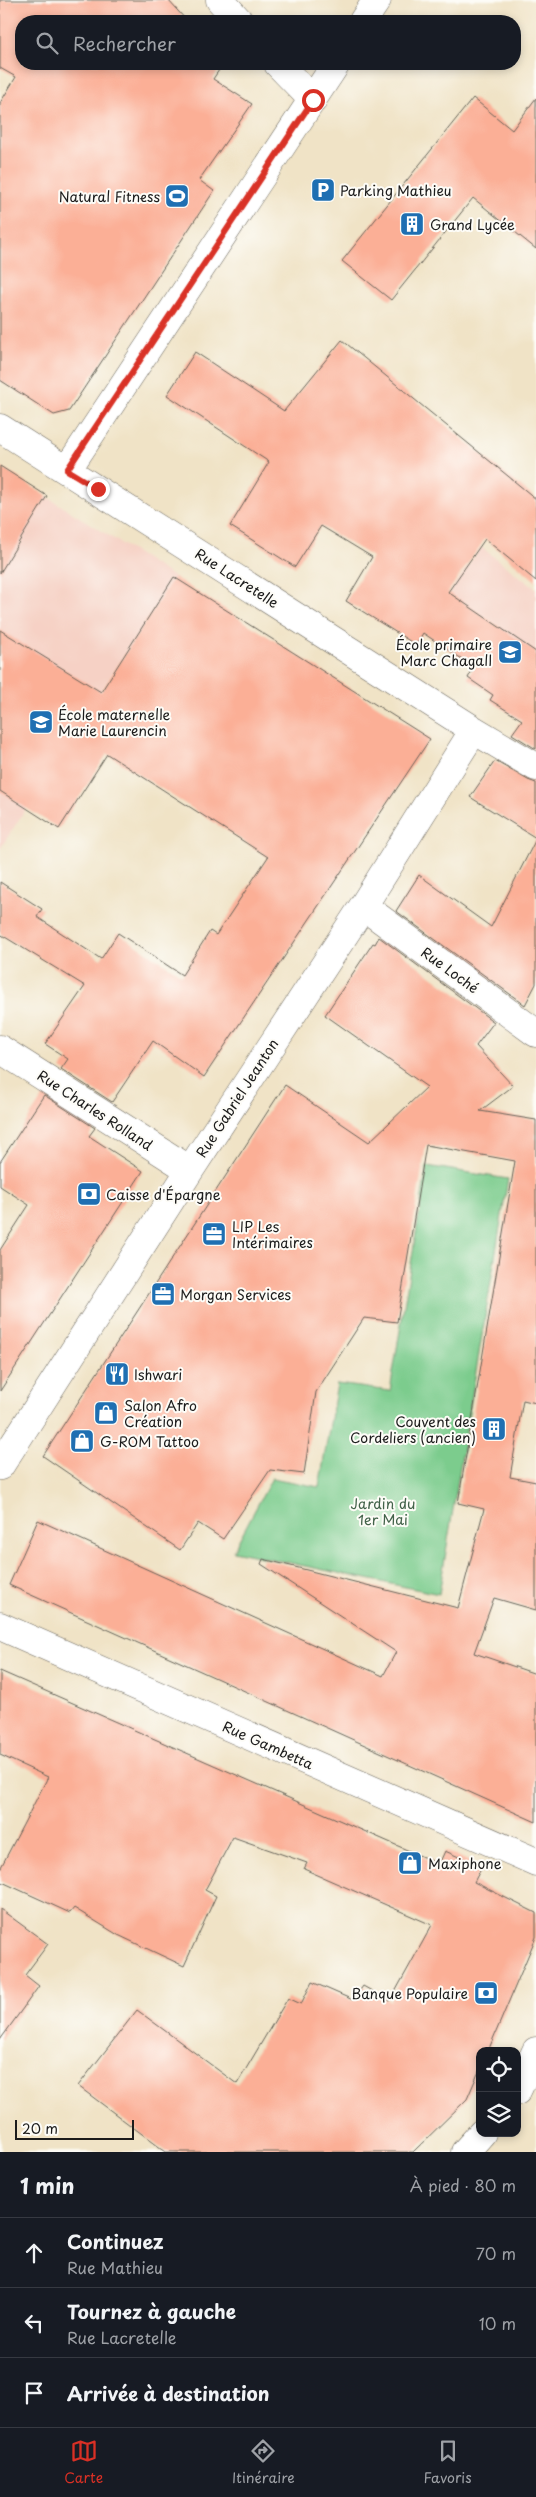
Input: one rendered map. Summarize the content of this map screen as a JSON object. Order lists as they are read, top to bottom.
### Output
{
  "streets": {
    "street": [
      "Rue Lacretelle",
      "Rue Loché",
      "Rue Gabriel Jeanton",
      "Rue Charles Rolland",
      "Rue Gambetta"
    ]
  },
  "crossings": [
    ["Rue Lacretelle", "Rue Gabriel Jeanton"],
    ["Rue Loché", "Rue Gabriel Jeanton"],
    ["Rue Gabriel Jeanton", "Rue Charles Rolland"]
  ],
  "parks": ["Jardin du 1er Mai"],
  "places": {
    "parking": ["Parking Mathieu"],
    "sports": ["Natural Fitness"],
    "building": ["Grand Lycée", "Couvent des Cordeliers (ancien)"],
    "school or university": ["École primaire Marc Chagall", "École maternelle Marie Laurencin"],
    "bank": ["Caisse d'Épargne", "Banque Populaire"],
    "office": ["LIP Les Intérimaires", "Morgan Services"],
    "restaurant": ["Ishwari"],
    "shop": ["Salon Afro Création", "G-ROM Tattoo", "Maxiphone"]
  },
  "scale_bar": "20 m",
  "page": {
    "search": "Rechercher",
    "scale": "20 m",
    "heading": ["1 min", "À pied · 80 m"],
    "list": [
      ["Continuez", "Rue Mathieu", "70 m"],
      ["Tournez à gauche", "Rue Lacretelle", "10 m"],
      "Arrivée à destination"
    ],
    "nav": ["Carte", "Itinéraire", "Favoris"]
  }
}
